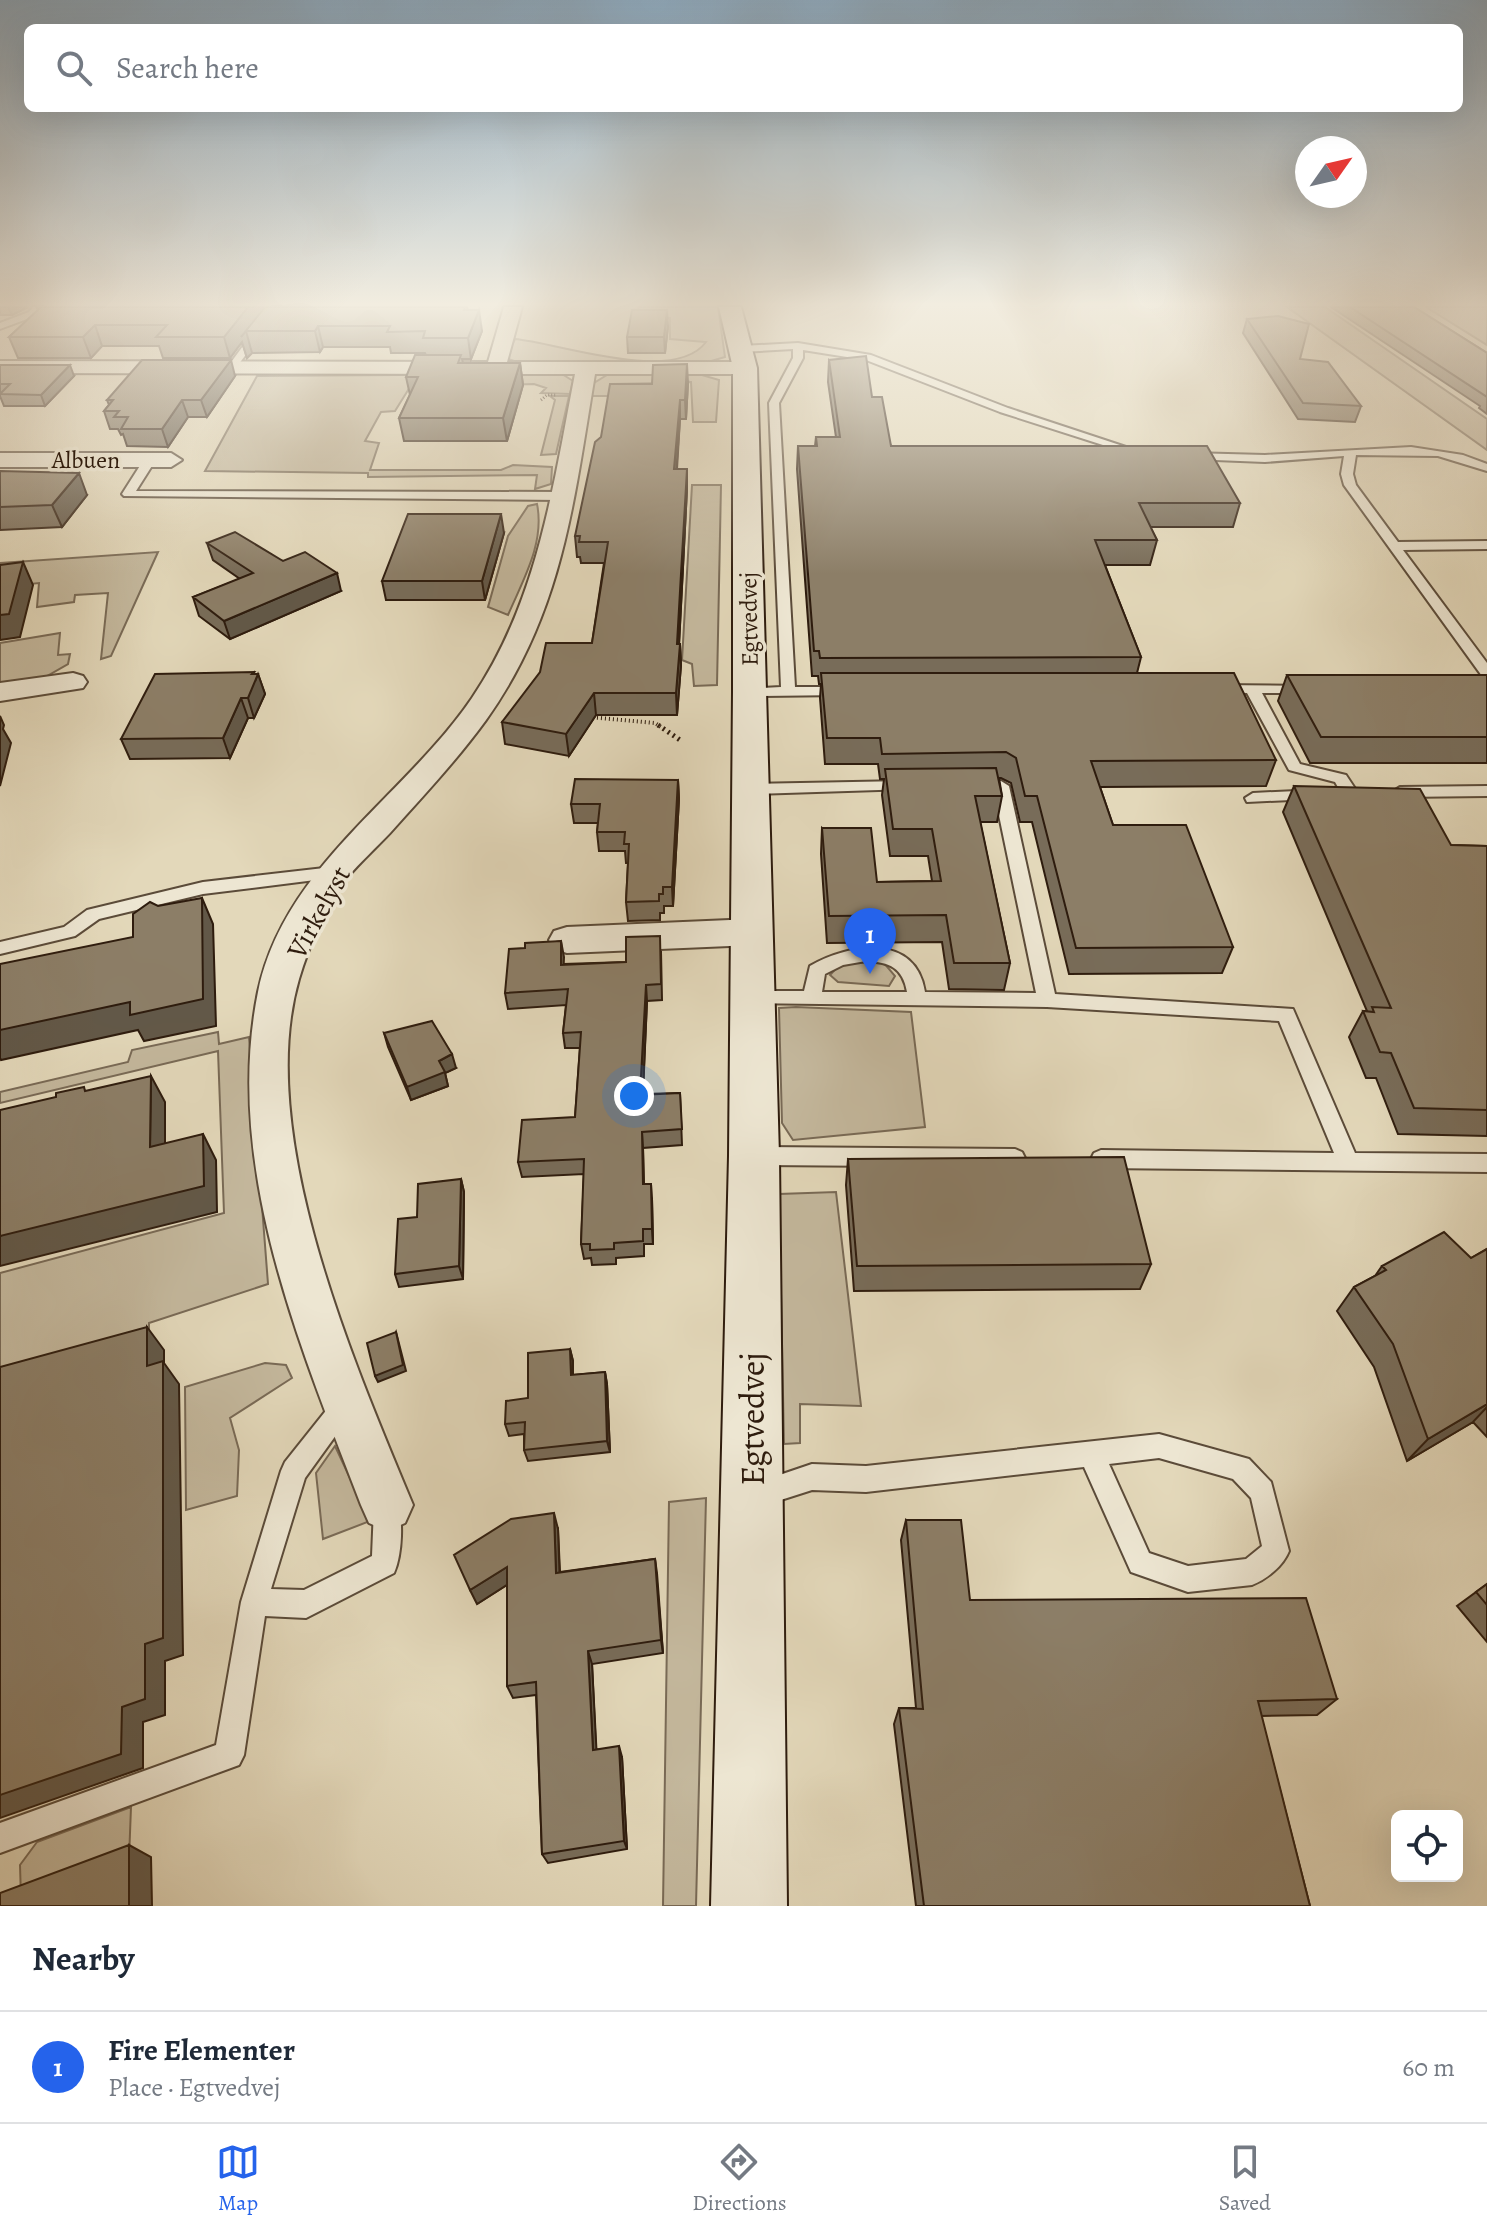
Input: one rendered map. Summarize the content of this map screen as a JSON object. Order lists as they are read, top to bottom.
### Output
{
  "streets": {
    "street": ["Albuen", "Egtvedvej", "Virkelyst"]
  },
  "north": "top right",
  "page": {
    "search": "Search here",
    "pins": "1",
    "heading": "Nearby",
    "list": [
      {
        "mark": "1",
        "name": "Fire Elementer",
        "note": "Place · Egtvedvej",
        "value": "60 m"
      }
    ],
    "nav": ["Map", "Directions", "Saved"]
  }
}
